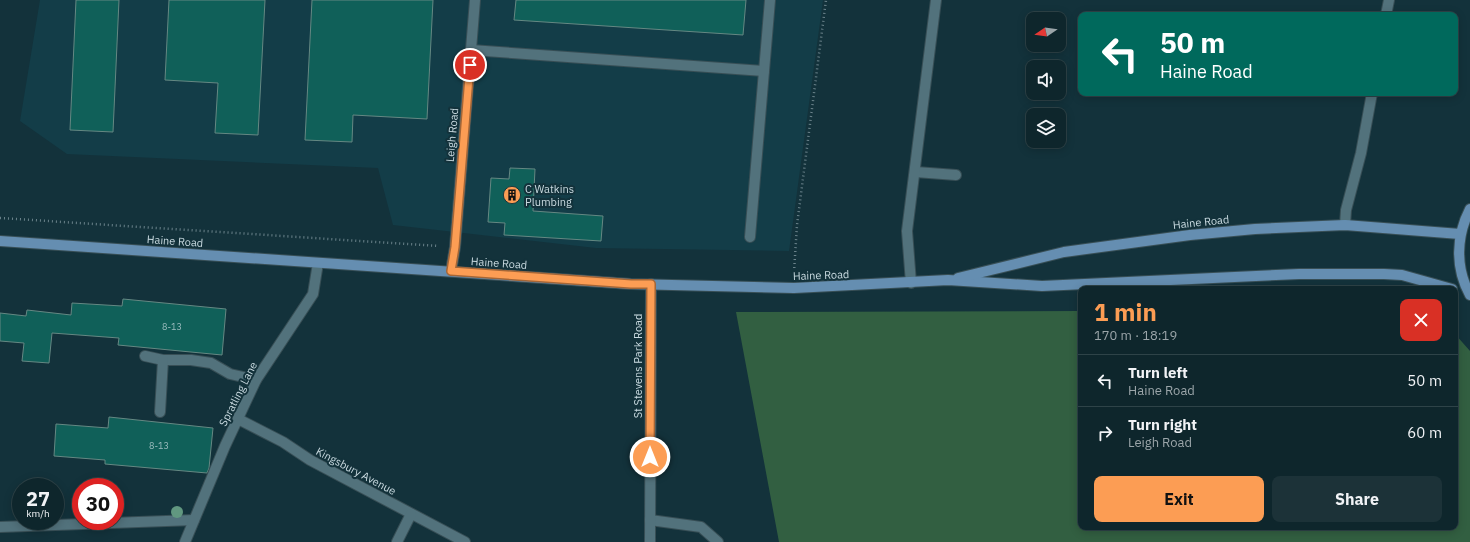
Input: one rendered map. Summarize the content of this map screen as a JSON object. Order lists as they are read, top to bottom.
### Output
{
  "streets": {
    "main road": ["Haine Road"],
    "street": [
      "Leigh Road",
      "St Stevens Park Road",
      "Spratling Lane",
      "Kingsbury Avenue"
    ]
  },
  "crossings": [
    ["Leigh Road", "Haine Road"],
    ["Haine Road", "St Stevens Park Road"],
    ["Haine Road", "Spratling Lane"],
    ["Spratling Lane", "Kingsbury Avenue"]
  ],
  "places": {
    "building": ["C Watkins Plumbing"]
  },
  "house_numbers": ["8-13", "8-13"],
  "north": "left",
  "page": {
    "turn": ["50 m", "Haine Road"],
    "heading": ["1 min", "170 m · 18:19"],
    "list": [
      {
        "name": "Turn left",
        "note": "Haine Road",
        "value": "50 m"
      },
      {
        "name": "Turn right",
        "note": "Leigh Road",
        "value": "60 m"
      }
    ],
    "buttons": ["Exit", "Share"],
    "speed": "27 km/h",
    "limit": "30"
  }
}
